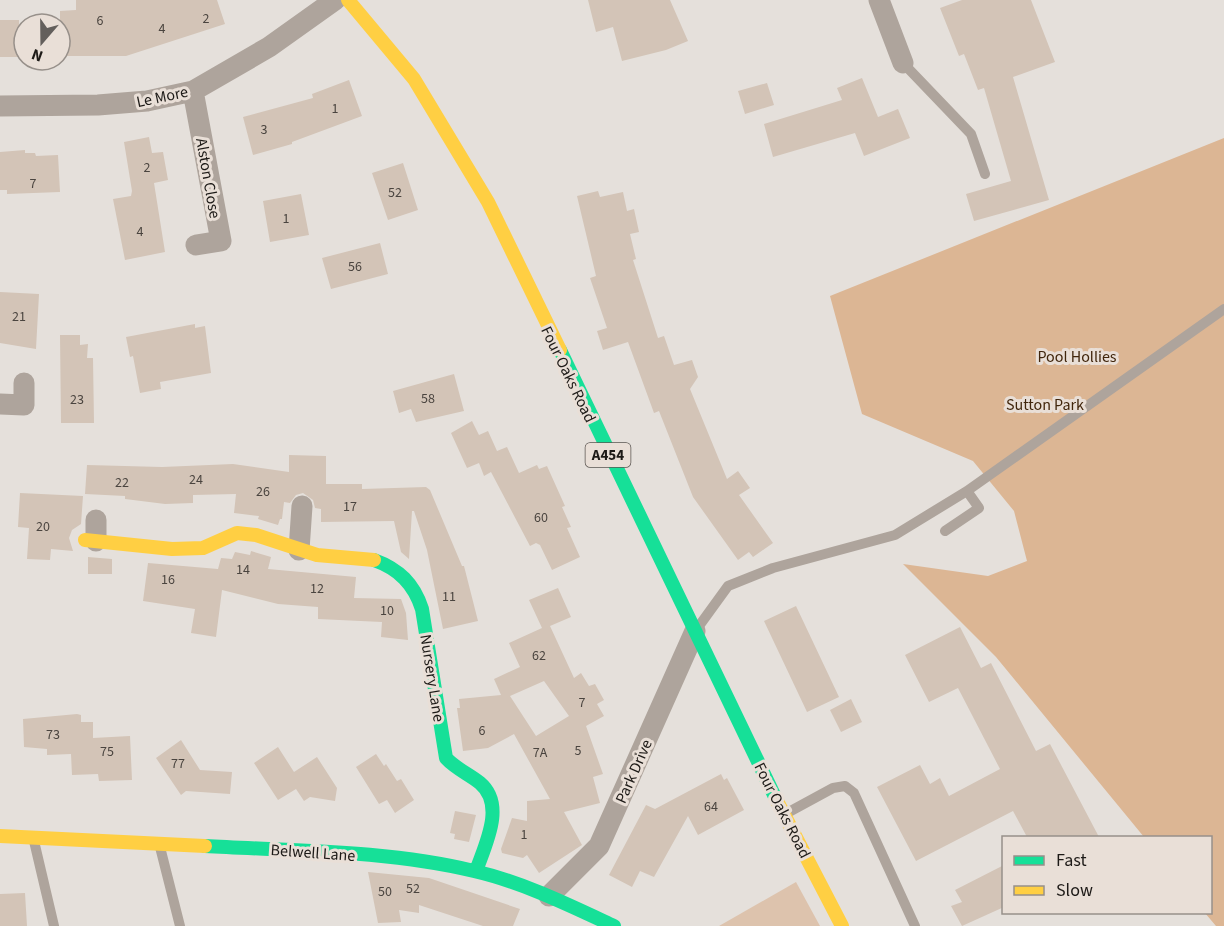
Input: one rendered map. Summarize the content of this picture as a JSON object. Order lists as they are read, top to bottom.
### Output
{
  "streets": {
    "main road": [
      "Four Oaks Road",
      "A454",
      "Nursery Lane",
      "Belwell Lane"
    ],
    "street": ["Le More", "Alston Close", "Park Drive"]
  },
  "crossings": [
    ["Le More", "Alston Close"],
    ["Four Oaks Road", "Park Drive"],
    ["Nursery Lane", "Belwell Lane"],
    ["Park Drive", "Belwell Lane"]
  ],
  "parks": ["Pool Hollies", "Sutton Park"],
  "house_numbers": [
    "2",
    "6",
    "4",
    "1",
    "3",
    "2",
    "7",
    "52",
    "1",
    "4",
    "56",
    "21",
    "58",
    "23",
    "24",
    "22",
    "26",
    "17",
    "60",
    "20",
    "14",
    "16",
    "12",
    "11",
    "10",
    "62",
    "7",
    "6",
    "73",
    "5",
    "75",
    "7A",
    "77",
    "64",
    "1",
    "52",
    "50"
  ],
  "legend": ["Fast", "Slow"],
  "north": "bottom"
}
